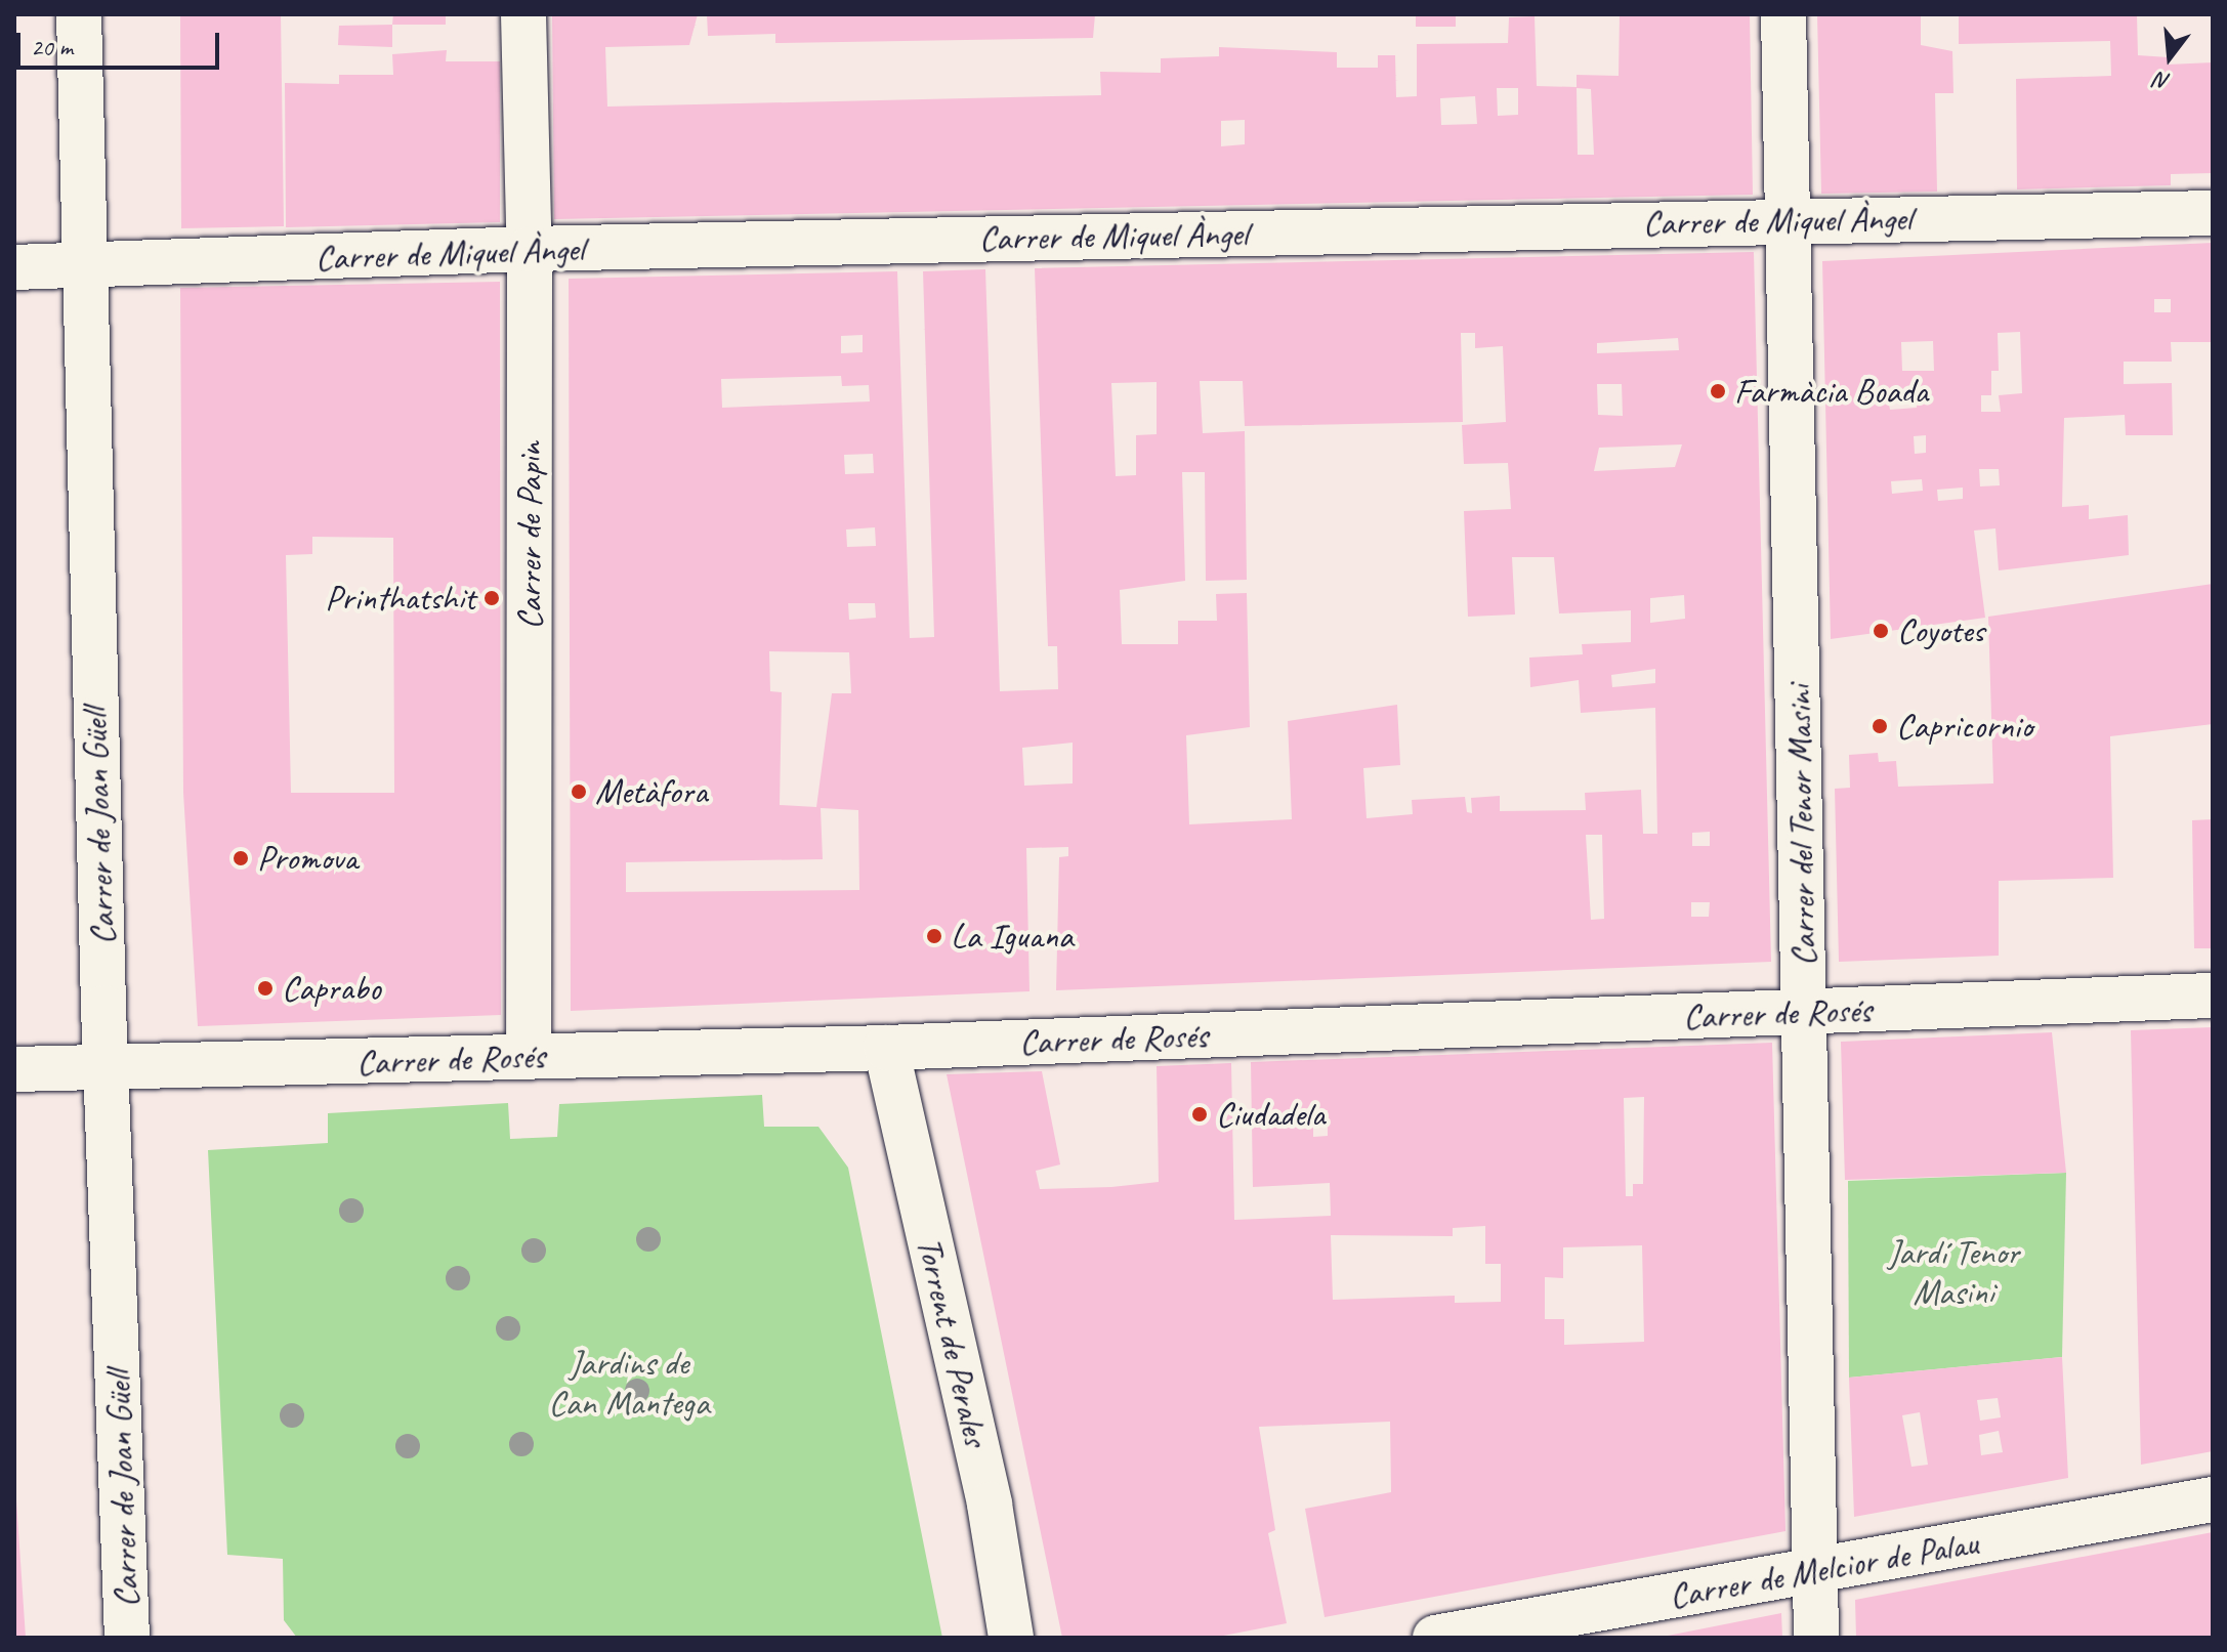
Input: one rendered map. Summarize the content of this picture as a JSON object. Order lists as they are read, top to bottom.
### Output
{
  "streets": {
    "street": [
      "Carrer de Miquel Àngel",
      "Carrer de Papin",
      "Carrer del Tenor Masini",
      "Carrer de Joan Güell",
      "Carrer de Rosés",
      "Torrent de Perales",
      "Carrer de Melcior de Palau"
    ]
  },
  "crossings": [
    ["Carrer de Miquel Àngel", "Carrer de Papin"],
    ["Carrer de Miquel Àngel", "Carrer del Tenor Masini"],
    ["Carrer de Miquel Àngel", "Carrer de Joan Güell"],
    ["Carrer de Papin", "Carrer de Rosés"],
    ["Carrer del Tenor Masini", "Carrer de Rosés"],
    ["Carrer del Tenor Masini", "Carrer de Melcior de Palau"],
    ["Carrer de Joan Güell", "Carrer de Rosés"],
    ["Carrer de Rosés", "Torrent de Perales"]
  ],
  "parks": ["Jardí Tenor Masini", "Jardins de Can Mantega"],
  "places": [
    "Farmàcia Boada",
    "Printhatshit",
    "Coyotes",
    "Capricornio",
    "Metàfora",
    "Promova",
    "La Iguana",
    "Caprabo",
    "Ciudadela"
  ],
  "scale_bar": "20 m",
  "north": "bottom"
}
